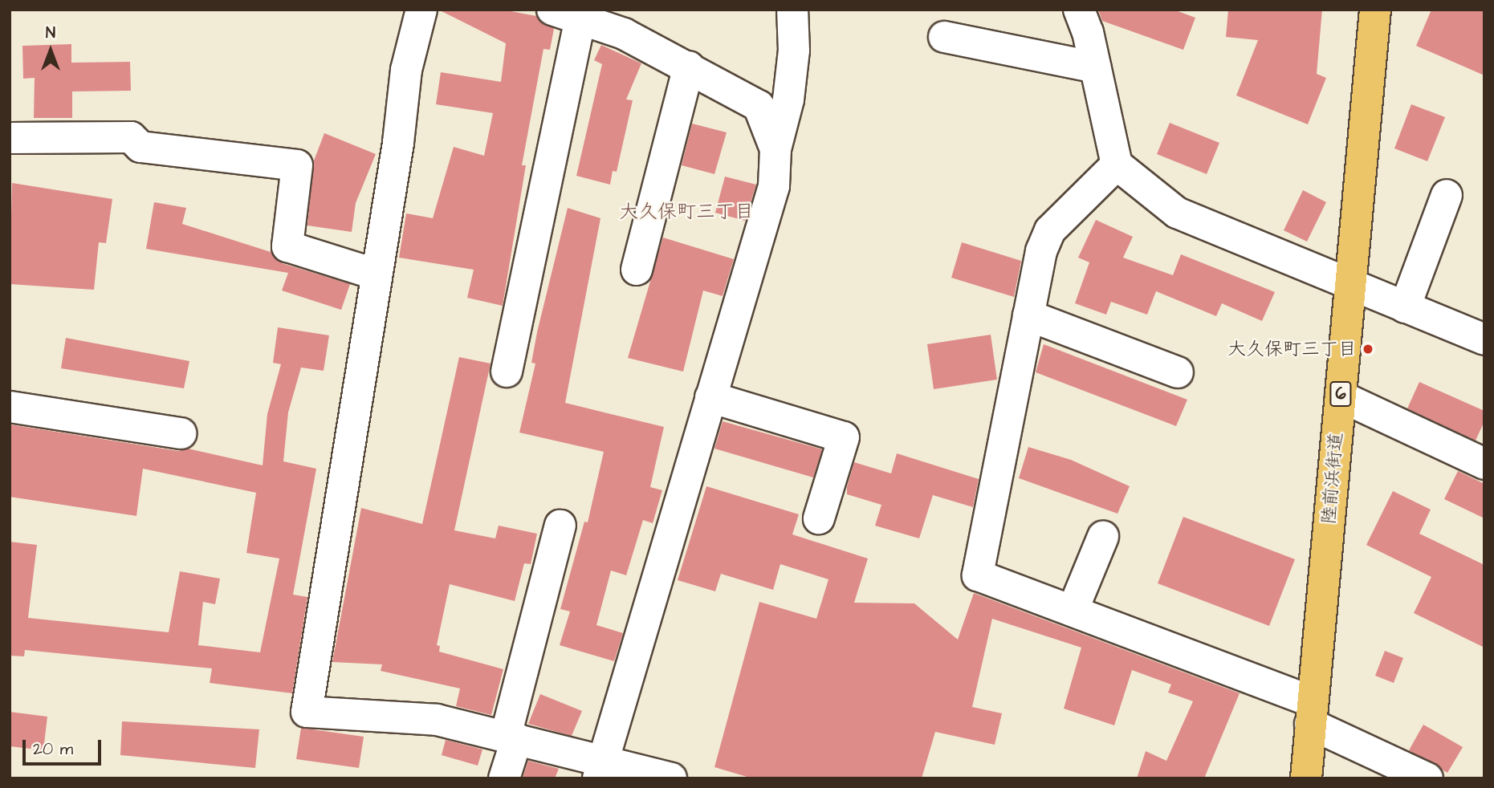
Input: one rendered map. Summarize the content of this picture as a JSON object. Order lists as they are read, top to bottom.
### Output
{
  "streets": {
    "highway": ["6", "陸前浜街道"]
  },
  "districts": ["大久保町三丁目"],
  "places": ["大久保町三丁目"],
  "scale_bar": "20 m",
  "north": "top"
}
